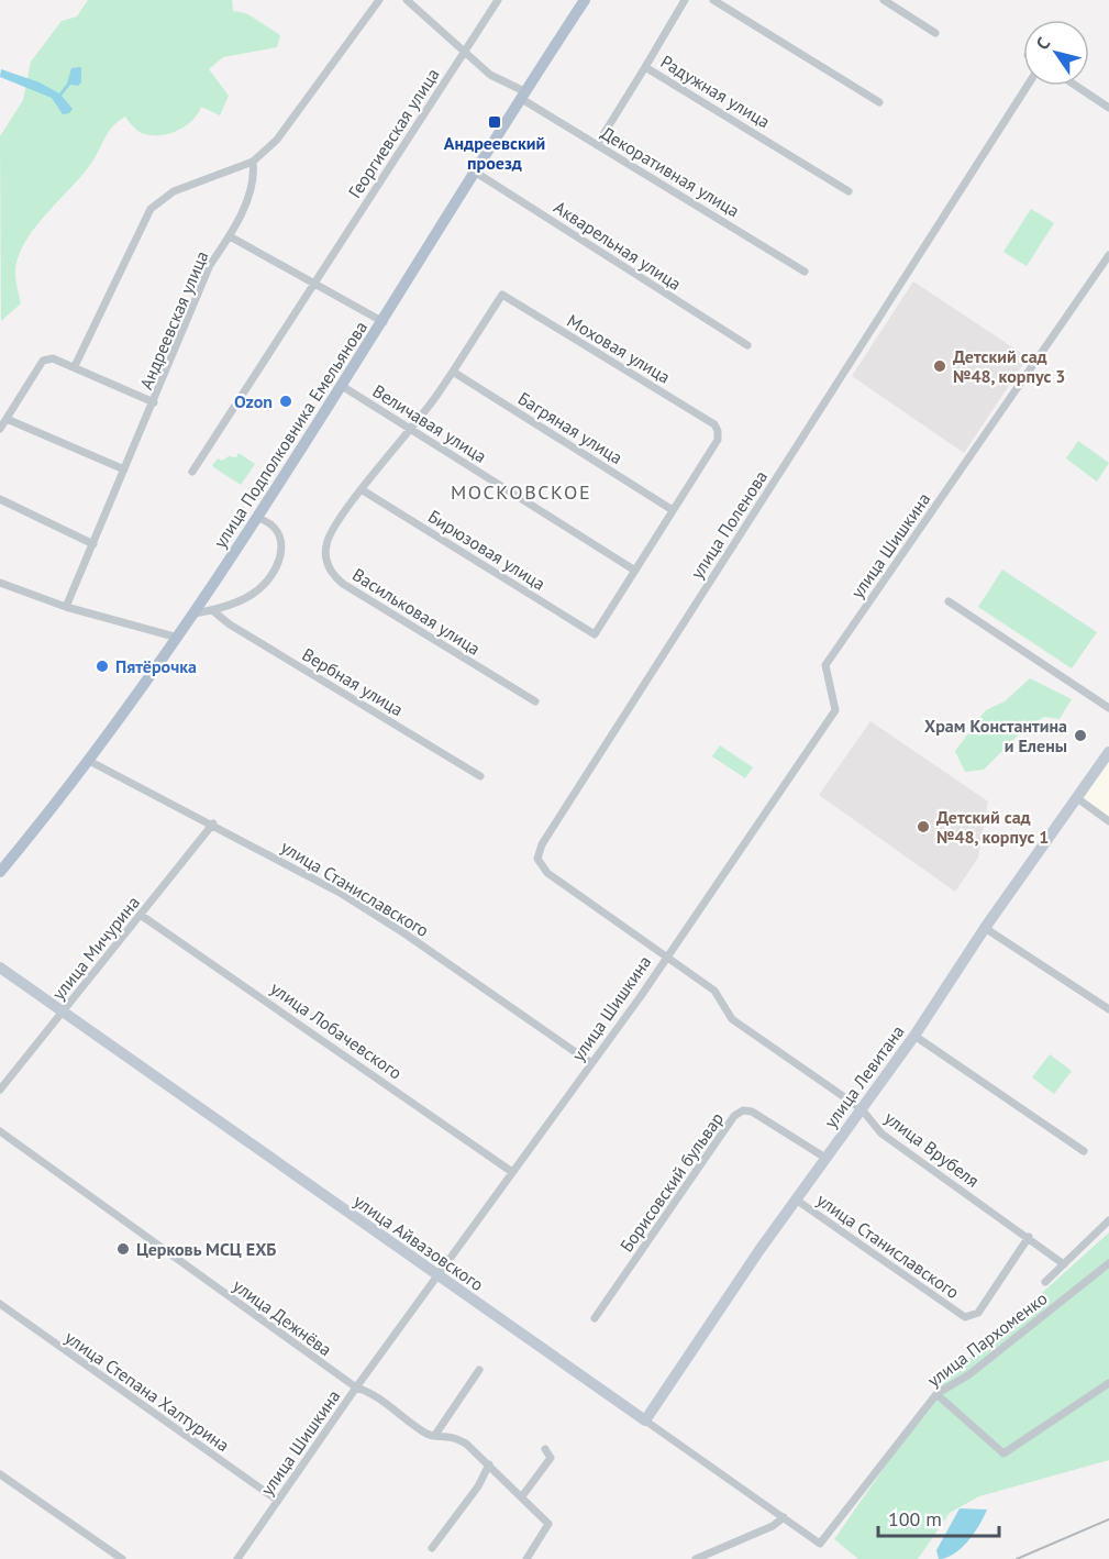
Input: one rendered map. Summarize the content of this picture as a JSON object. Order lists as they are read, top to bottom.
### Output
{
  "streets": {
    "main road": ["улица Подполковника Емельянова"],
    "street": [
      "Радужная улица",
      "Георгиевская улица",
      "Декоративная улица",
      "Акварельная улица",
      "Андреевская улица",
      "Моховая улица",
      "Величавая улица",
      "Багряная улица",
      "улица Поленова",
      "улица Шишкина",
      "Бирюзовая улица",
      "Васильковая улица",
      "Вербная улица",
      "улица Станиславского",
      "улица Мичурина",
      "улица Лобачевского",
      "улица Левитана",
      "улица Врубеля",
      "Борисовский бульвар",
      "улица Айвазовского",
      "улица Дежнёва",
      "улица Пархоменко",
      "улица Степана Халтурина"
    ]
  },
  "crossings": [
    ["Радужная улица", "Декоративная улица"],
    ["Георгиевская улица", "Декоративная улица"],
    ["Декоративная улица", "улица Подполковника Емельянова"],
    ["Акварельная улица", "улица Подполковника Емельянова"],
    ["Моховая улица", "Величавая улица"],
    ["Моховая улица", "Багряная улица"],
    ["Моховая улица", "Бирюзовая улица"],
    ["Моховая улица", "Васильковая улица"],
    ["Величавая улица", "улица Подполковника Емельянова"],
    ["улица Подполковника Емельянова", "улица Станиславского"],
    ["улица Поленова", "улица Шишкина"],
    ["улица Поленова", "улица Врубеля"],
    ["улица Шишкина", "улица Станиславского"],
    ["улица Шишкина", "улица Лобачевского"],
    ["улица Шишкина", "улица Врубеля"],
    ["улица Шишкина", "улица Айвазовского"],
    ["улица Шишкина", "улица Дежнёва"],
    ["улица Шишкина", "улица Степана Халтурина"],
    ["Бирюзовая улица", "Васильковая улица"],
    ["улица Станиславского", "улица Мичурина"],
    ["улица Станиславского", "улица Левитана"],
    ["улица Станиславского", "улица Пархоменко"],
    ["улица Мичурина", "улица Лобачевского"],
    ["улица Мичурина", "улица Айвазовского"],
    ["улица Левитана", "улица Врубеля"],
    ["улица Левитана", "Борисовский бульвар"],
    ["улица Левитана", "улица Айвазовского"],
    ["улица Врубеля", "улица Пархоменко"],
    ["улица Айвазовского", "улица Пархоменко"]
  ],
  "districts": ["МОСКОВСКОЕ"],
  "places": {
    "transit": ["Андреевский проезд"],
    "other": [
      "Детский сад №48, корпус 3",
      "Ozon",
      "Пятёрочка",
      "Храм Константина и Елены",
      "Детский сад №48, корпус 1",
      "Церковь МСЦ ЕХБ"
    ]
  },
  "scale_bar": "100 m",
  "north": "top left"
}
